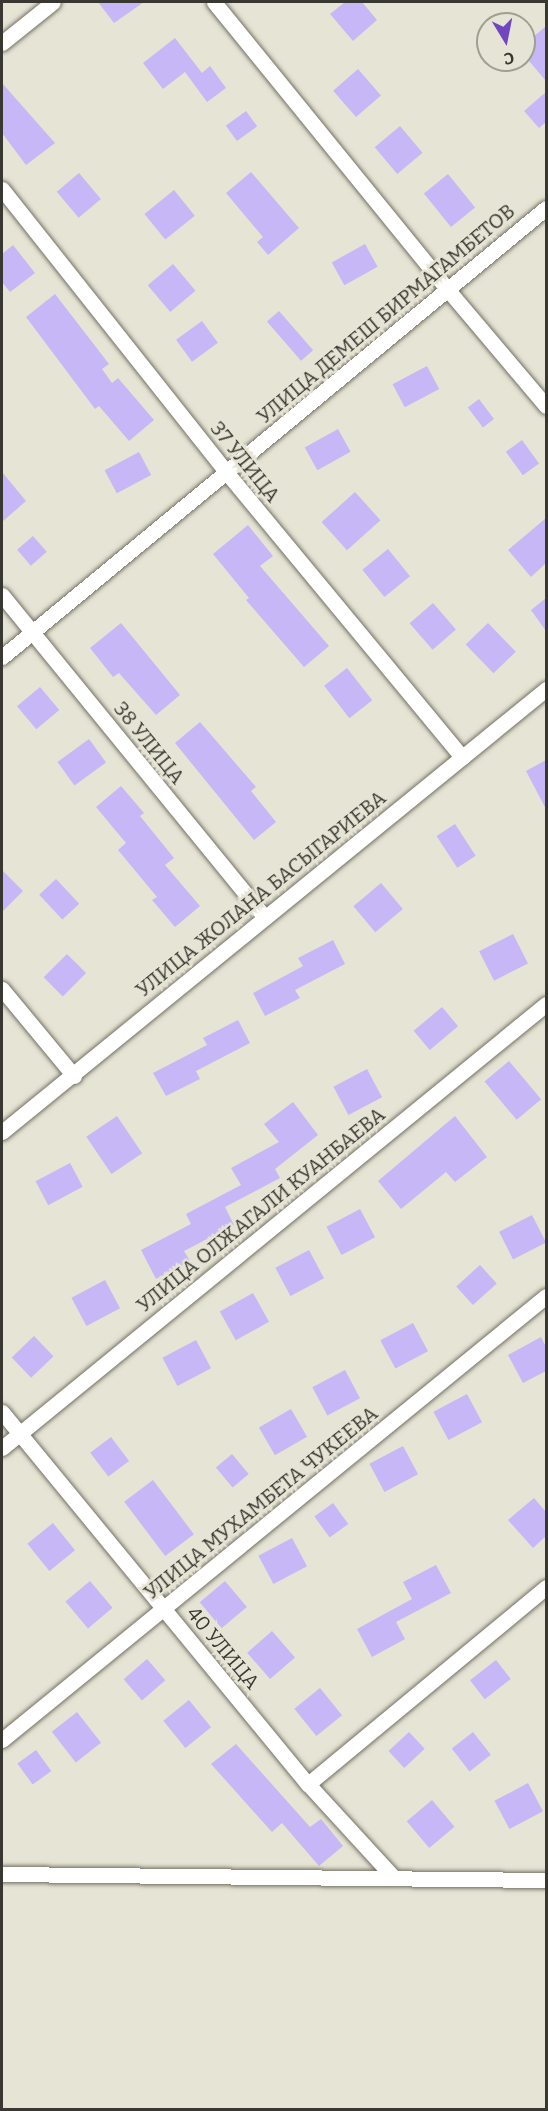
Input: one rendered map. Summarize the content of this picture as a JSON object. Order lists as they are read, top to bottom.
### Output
{
  "streets": {
    "street": [
      "УЛИЦА ДЕМЕШ БИРМАГАМБЕТОВ",
      "37 УЛИЦА",
      "38 УЛИЦА",
      "УЛИЦА ЖОЛАНА БАСЫГАРИЕВА",
      "УЛИЦА ОЛЖАГАЛИ КУАНБАЕВА",
      "УЛИЦА МУХАМБЕТА ЧУКЕЕВА",
      "40 УЛИЦА"
    ]
  },
  "crossings": [
    ["УЛИЦА ДЕМЕШ БИРМАГАМБЕТОВ", "37 УЛИЦА"],
    ["УЛИЦА ДЕМЕШ БИРМАГАМБЕТОВ", "38 УЛИЦА"],
    ["37 УЛИЦА", "УЛИЦА ЖОЛАНА БАСЫГАРИЕВА"],
    ["38 УЛИЦА", "УЛИЦА ЖОЛАНА БАСЫГАРИЕВА"],
    ["УЛИЦА ОЛЖАГАЛИ КУАНБАЕВА", "40 УЛИЦА"],
    ["УЛИЦА МУХАМБЕТА ЧУКЕЕВА", "40 УЛИЦА"]
  ],
  "north": "bottom"
}
